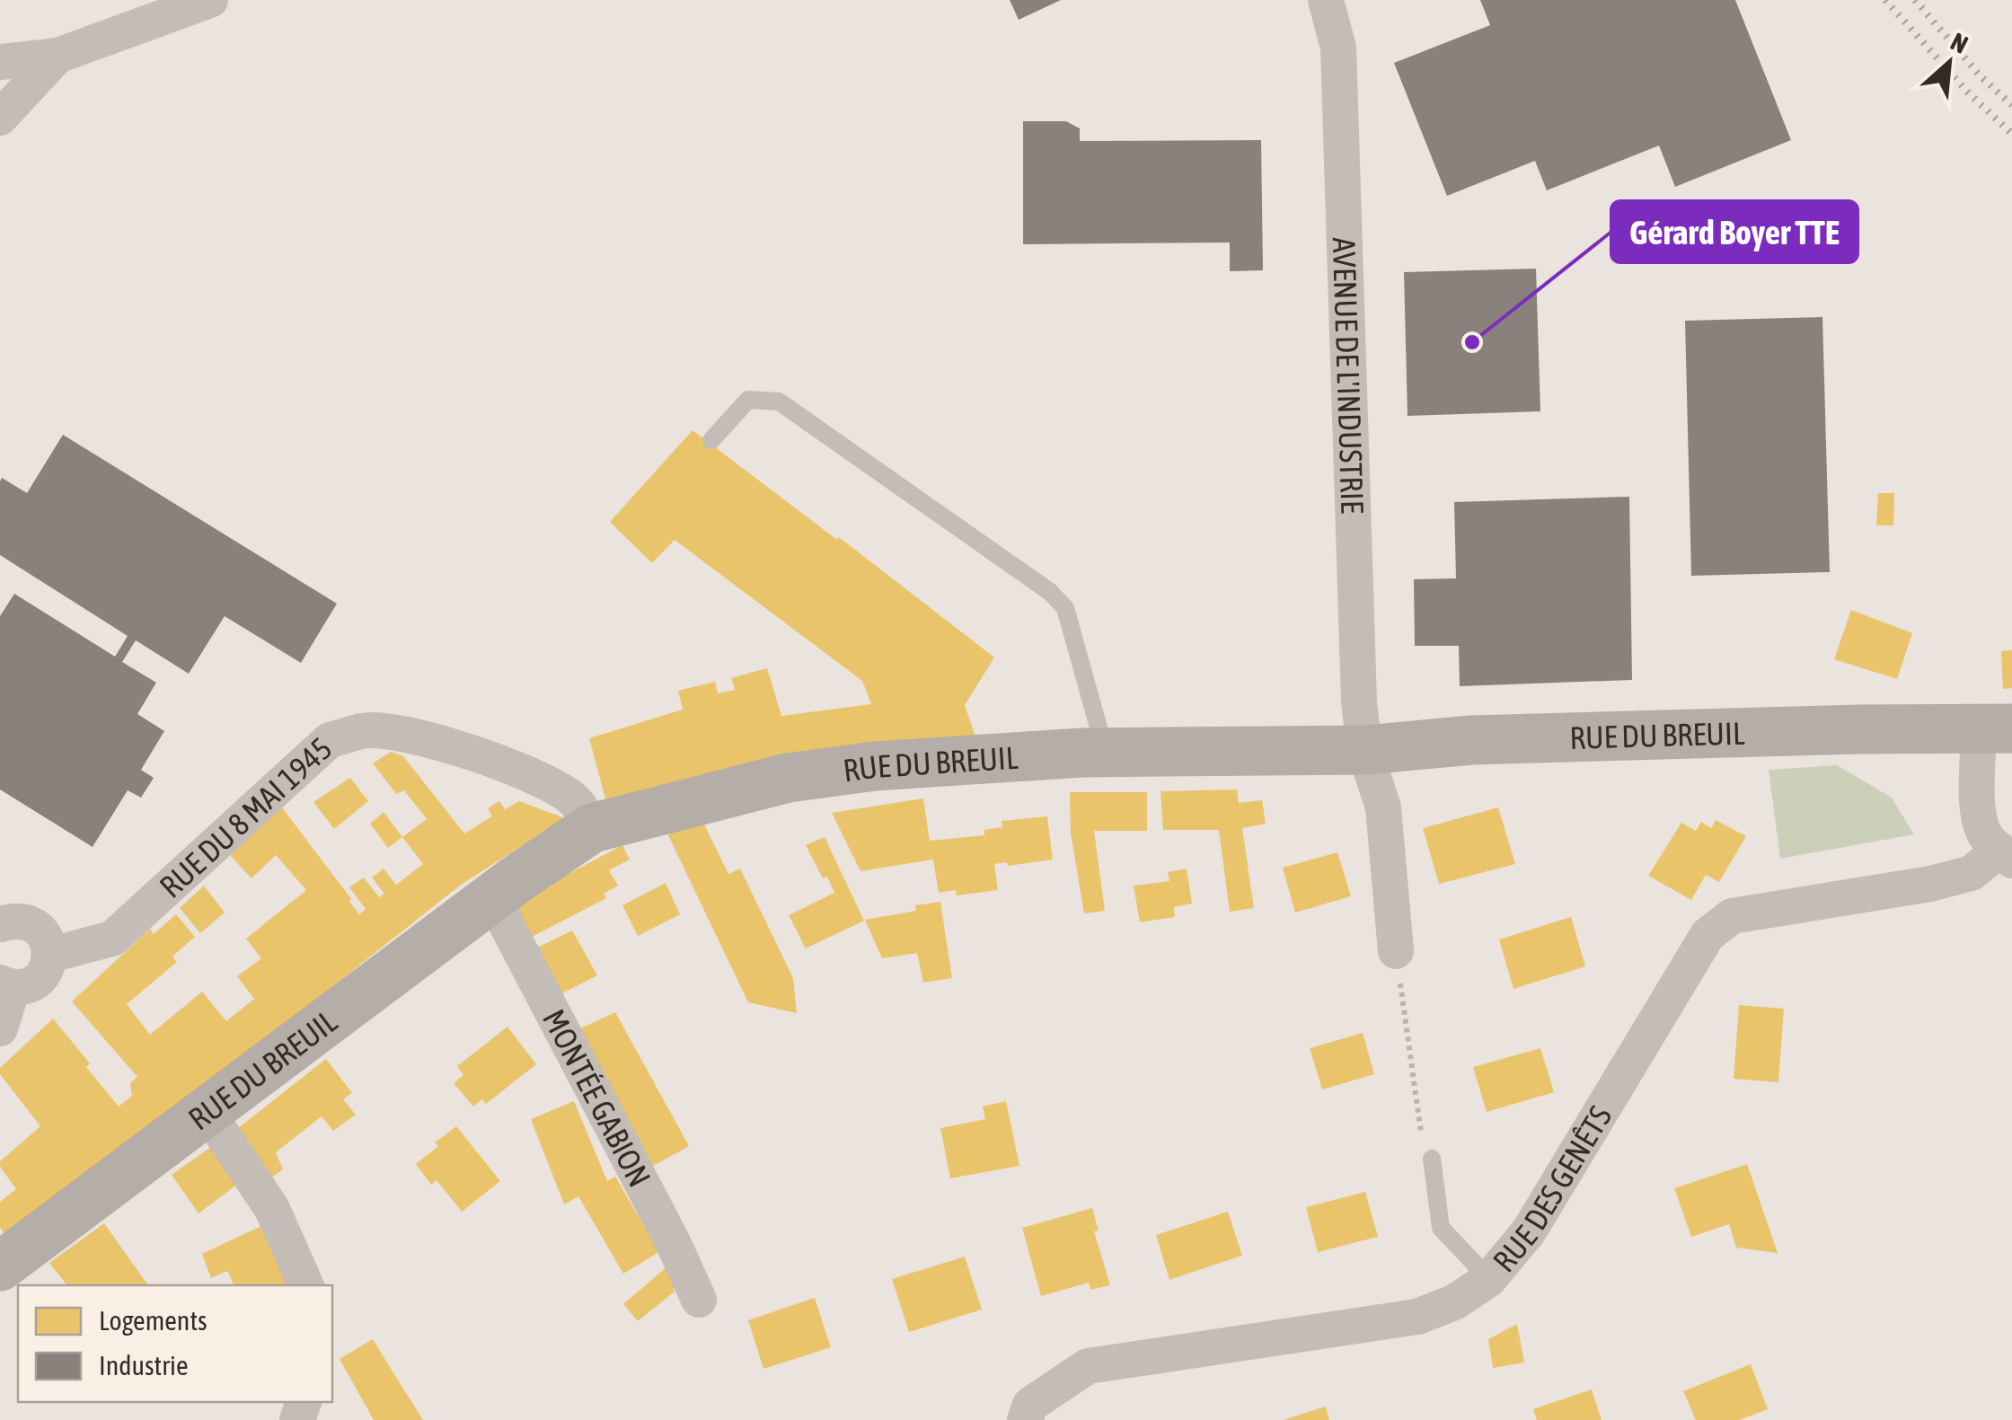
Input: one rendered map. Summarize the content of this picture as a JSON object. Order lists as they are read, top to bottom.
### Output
{
  "streets": {
    "street": [
      "AVENUE DE L'INDUSTRIE",
      "RUE DU BREUIL",
      "RUE DU 8 MAI 1945",
      "MONTÉE GABION",
      "RUE DES GENÊTS"
    ]
  },
  "crossings": [
    ["AVENUE DE L'INDUSTRIE", "RUE DU BREUIL"],
    ["RUE DU BREUIL", "RUE DU 8 MAI 1945"],
    ["RUE DU BREUIL", "MONTÉE GABION"]
  ],
  "places": ["Gérard Boyer TTE"],
  "legend": ["Logements", "Industrie"],
  "north": "top right"
}
